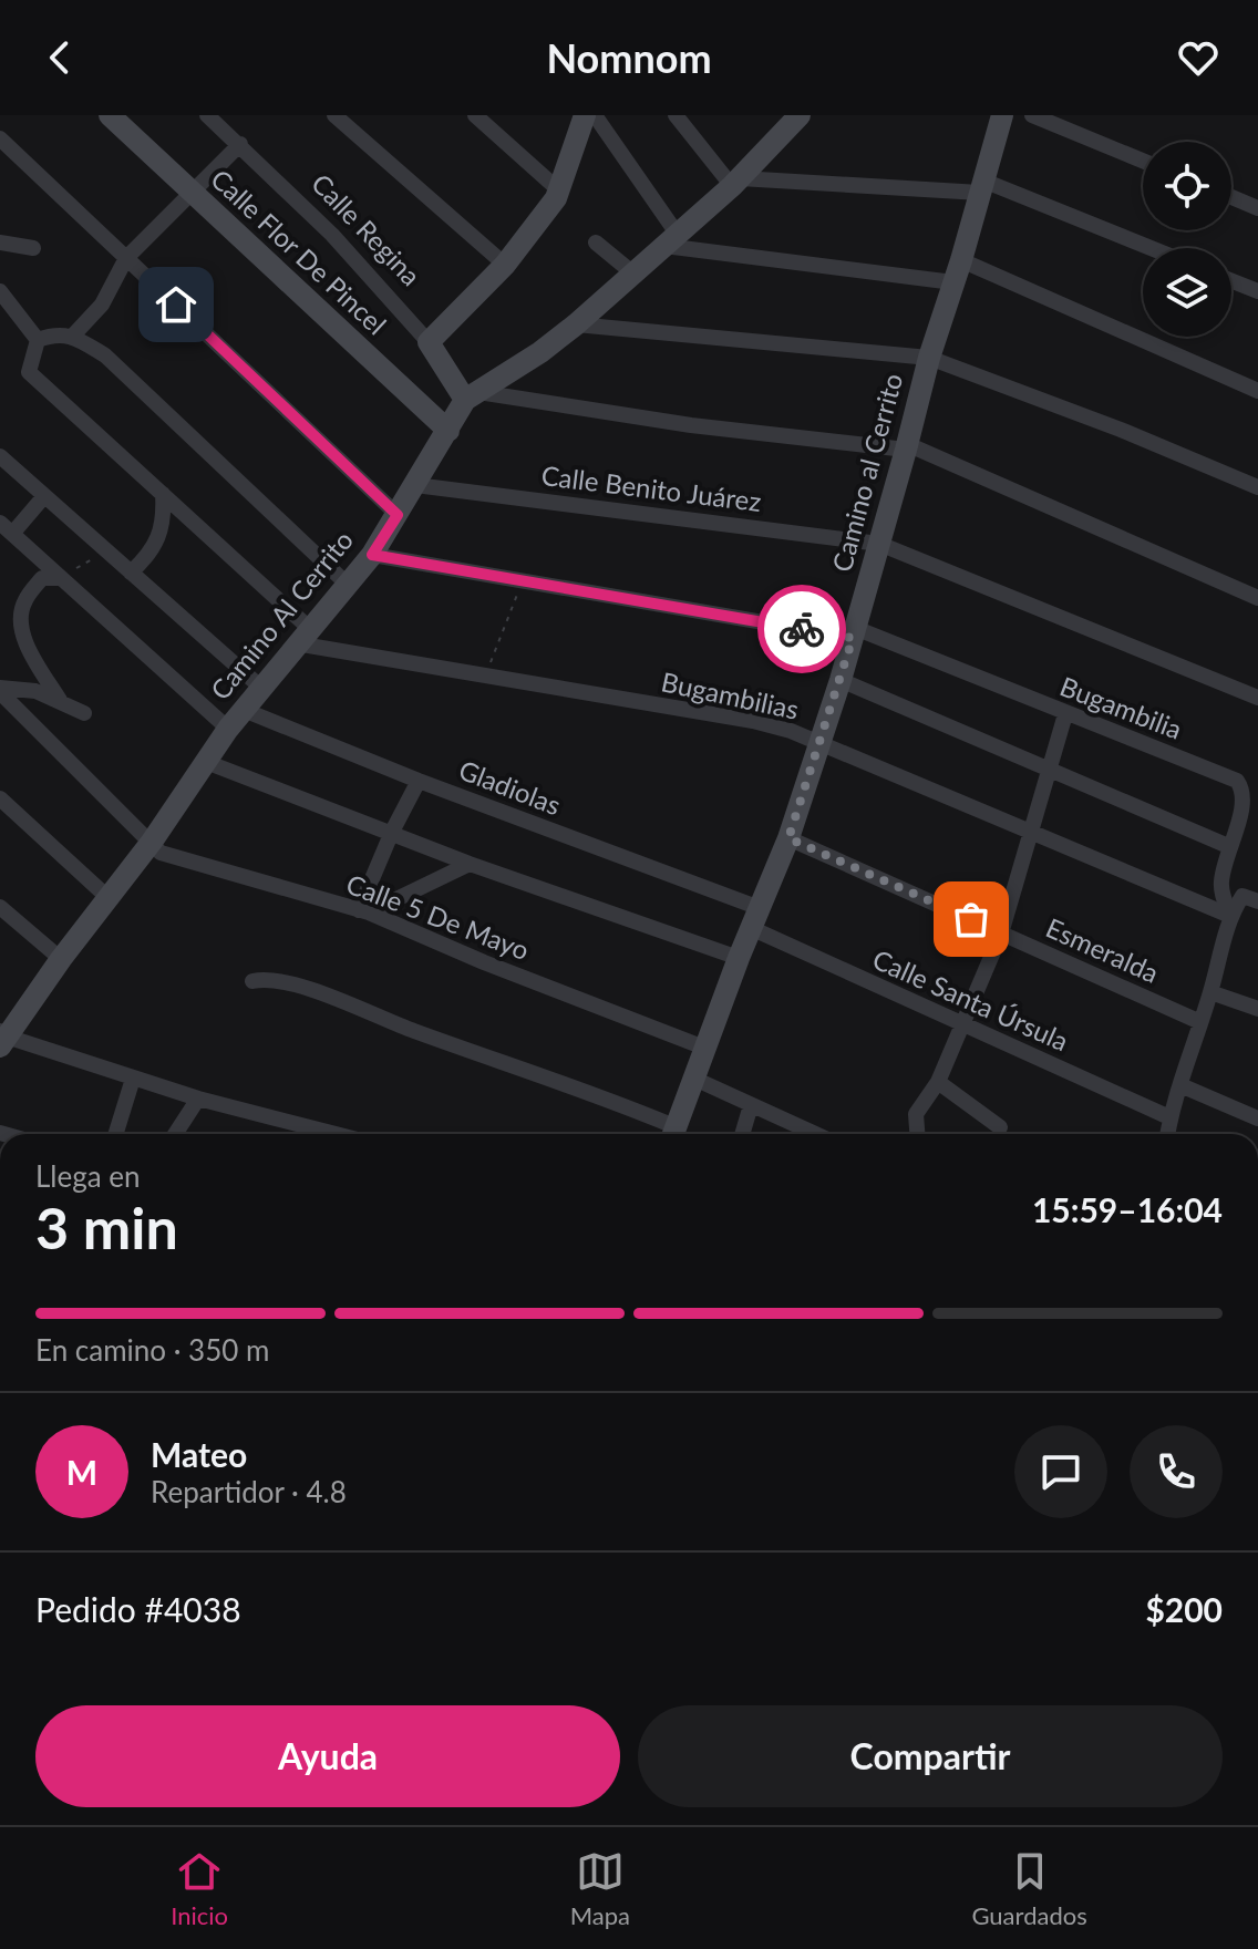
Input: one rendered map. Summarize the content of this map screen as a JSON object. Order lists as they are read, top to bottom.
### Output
{
  "streets": {
    "main road": [
      "Calle Regina",
      "Calle Flor De Pincel",
      "Camino al Cerrito",
      "Camino Al Cerrito"
    ],
    "street": [
      "Calle Benito Juárez",
      "Bugambilias",
      "Bugambilia",
      "Gladiolas",
      "Calle 5 De Mayo",
      "Esmeralda",
      "Calle Santa Úrsula"
    ]
  },
  "crossings": [
    ["Calle Regina", "Camino Al Cerrito"],
    ["Calle Flor De Pincel", "Camino Al Cerrito"],
    ["Camino al Cerrito", "Calle Benito Juárez"],
    ["Camino al Cerrito", "Bugambilias"],
    ["Camino al Cerrito", "Bugambilia"],
    ["Camino al Cerrito", "Gladiolas"],
    ["Camino al Cerrito", "Calle 5 De Mayo"],
    ["Camino al Cerrito", "Esmeralda"],
    ["Camino al Cerrito", "Calle Santa Úrsula"],
    ["Calle Benito Juárez", "Camino Al Cerrito"],
    ["Camino Al Cerrito", "Bugambilias"],
    ["Camino Al Cerrito", "Bugambilia"],
    ["Camino Al Cerrito", "Gladiolas"],
    ["Camino Al Cerrito", "Calle 5 De Mayo"],
    ["Bugambilias", "Bugambilia"],
    ["Gladiolas", "Calle Santa Úrsula"]
  ],
  "page": {
    "header": "Nomnom",
    "heading": ["3 min", "Llega en", "15:59–16:04"],
    "panel": [
      "Mateo",
      "Repartidor · 4.8",
      "Pedido #4038",
      "$200"
    ],
    "bar": "En camino · 350 m",
    "round": "M",
    "buttons": ["Ayuda", "Compartir"],
    "tabs": ["Inicio", "Mapa", "Guardados"]
  }
}
